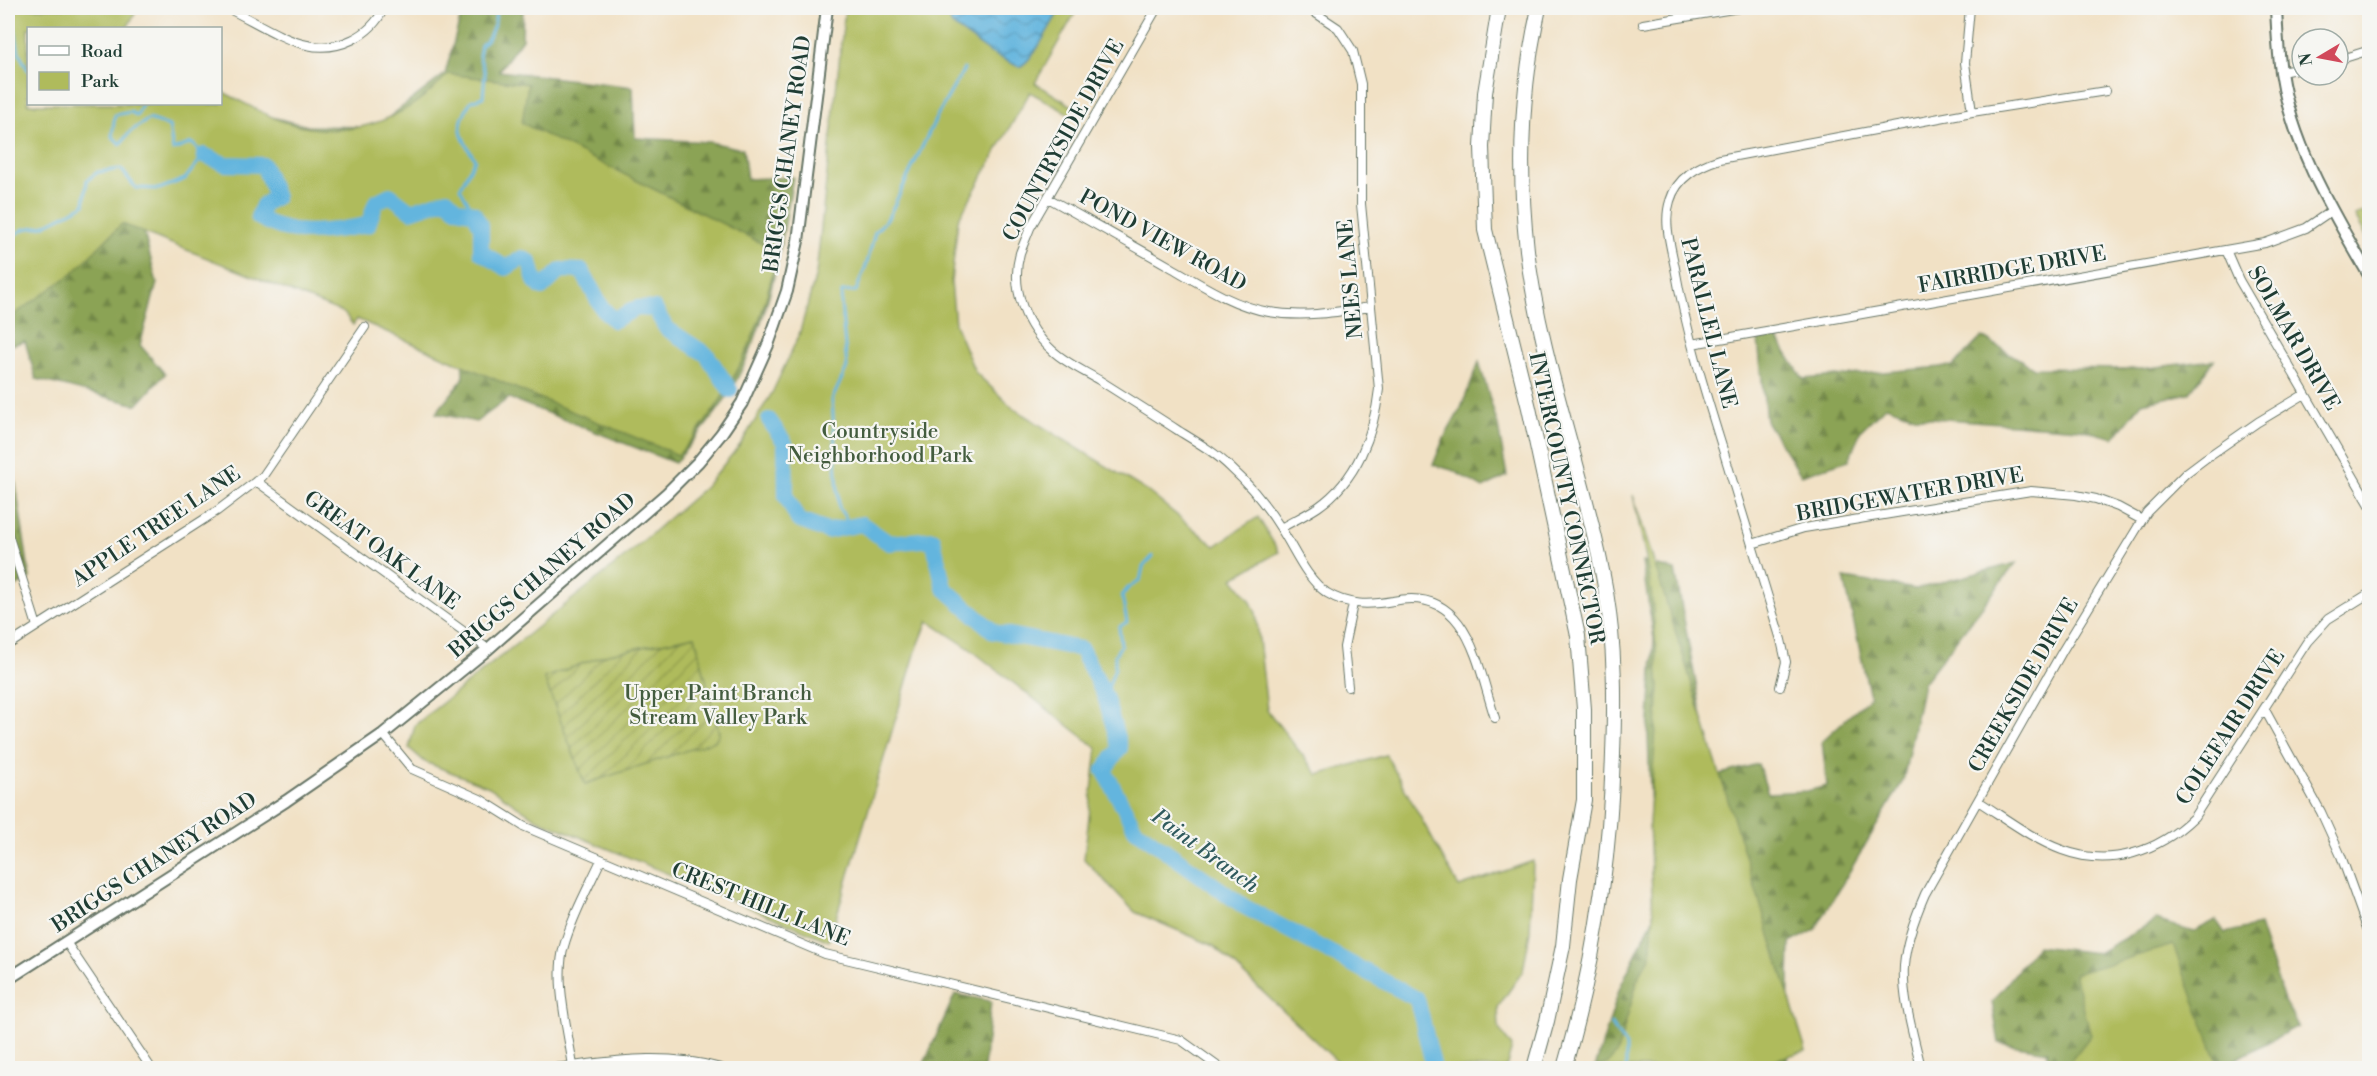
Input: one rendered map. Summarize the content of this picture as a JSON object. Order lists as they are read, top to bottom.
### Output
{
  "streets": {
    "highway": ["INTERCOUNTY CONNECTOR"],
    "main road": ["BRIGGS CHANEY ROAD"],
    "street": [
      "COUNTRYSIDE DRIVE",
      "POND VIEW ROAD",
      "FAIRRIDGE DRIVE",
      "NEES LANE",
      "PARALLEL LANE",
      "SOLMAR DRIVE",
      "BRIDGEWATER DRIVE",
      "APPLE TREE LANE",
      "GREAT OAK LANE",
      "CREEKSIDE DRIVE",
      "COLEFAIR DRIVE",
      "CREST HILL LANE"
    ]
  },
  "crossings": [
    ["COUNTRYSIDE DRIVE", "POND VIEW ROAD"],
    ["COUNTRYSIDE DRIVE", "NEES LANE"],
    ["BRIGGS CHANEY ROAD", "GREAT OAK LANE"],
    ["BRIGGS CHANEY ROAD", "CREST HILL LANE"],
    ["POND VIEW ROAD", "NEES LANE"],
    ["FAIRRIDGE DRIVE", "PARALLEL LANE"],
    ["FAIRRIDGE DRIVE", "SOLMAR DRIVE"],
    ["PARALLEL LANE", "BRIDGEWATER DRIVE"],
    ["SOLMAR DRIVE", "CREEKSIDE DRIVE"],
    ["BRIDGEWATER DRIVE", "CREEKSIDE DRIVE"],
    ["APPLE TREE LANE", "GREAT OAK LANE"],
    ["CREEKSIDE DRIVE", "COLEFAIR DRIVE"]
  ],
  "water": ["Paint Branch"],
  "parks": ["Countryside Neighborhood Park", "Upper Paint Branch Stream Valley Park"],
  "legend": ["Road", "Park"],
  "north": "left"
}
